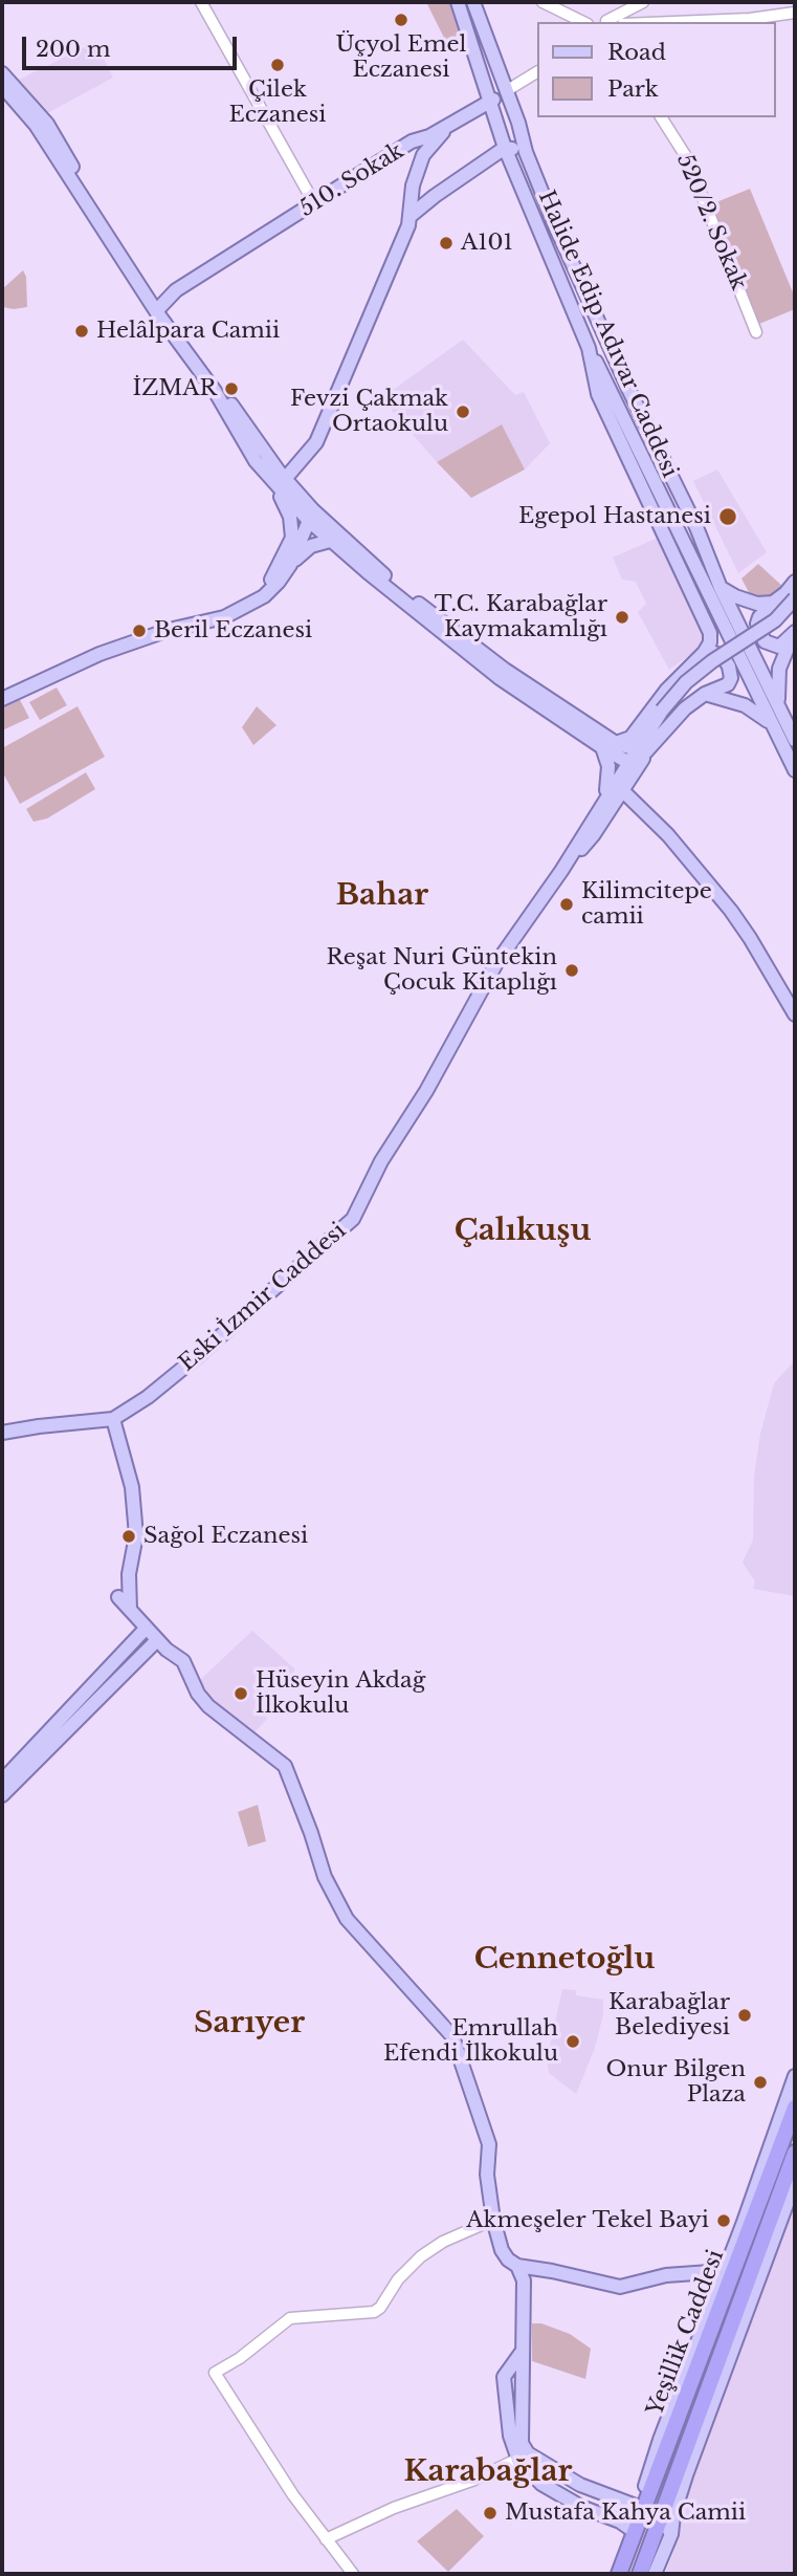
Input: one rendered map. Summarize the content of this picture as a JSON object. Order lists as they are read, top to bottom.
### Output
{
  "streets": {
    "highway": ["Yeşillik Caddesi"],
    "main road": ["510. Sokak", "Halide Edip Adıvar Caddesi", "Eski İzmir Caddesi"],
    "street": ["520/2. Sokak"]
  },
  "crossings": [
    ["510. Sokak", "Halide Edip Adıvar Caddesi"]
  ],
  "districts": [
    "Bahar",
    "Çalıkuşu",
    "Cennetoğlu",
    "Sarıyer",
    "Karabağlar"
  ],
  "places": [
    "Üçyol Emel Eczanesi",
    "Çilek Eczanesi",
    "A101",
    "Helâlpara Camii",
    "İZMAR",
    "Fevzi Çakmak Ortaokulu",
    "Egepol Hastanesi",
    "T.C. Karabağlar Kaymakamlığı",
    "Beril Eczanesi",
    "Kilimcitepe camii",
    "Reşat Nuri Güntekin Çocuk Kitaplığı",
    "Sağol Eczanesi",
    "Hüseyin Akdağ İlkokulu",
    "Karabağlar Belediyesi",
    "Emrullah Efendi İlkokulu",
    "Onur Bilgen Plaza",
    "Akmeşeler Tekel Bayi",
    "Mustafa Kahya Camii"
  ],
  "legend": ["Road", "Park"],
  "scale_bar": "200 m"
}
